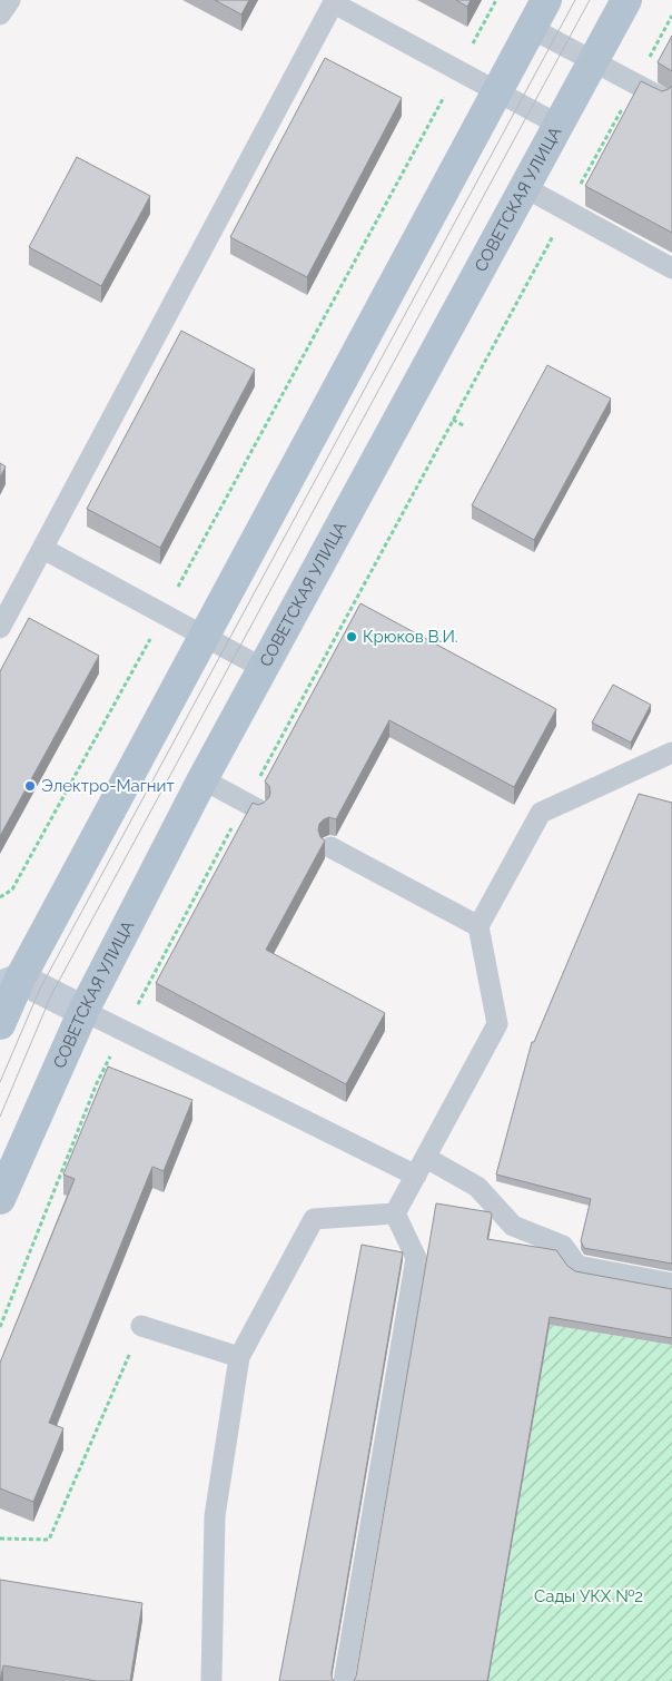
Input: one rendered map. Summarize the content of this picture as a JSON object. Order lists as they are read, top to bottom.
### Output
{
  "streets": {
    "main road": ["СОВЕТСКАЯ УЛИЦА"]
  },
  "parks": ["Сады УКХ №2"],
  "places": ["Крюков В.И.", "Электро-Магнит"]
}
